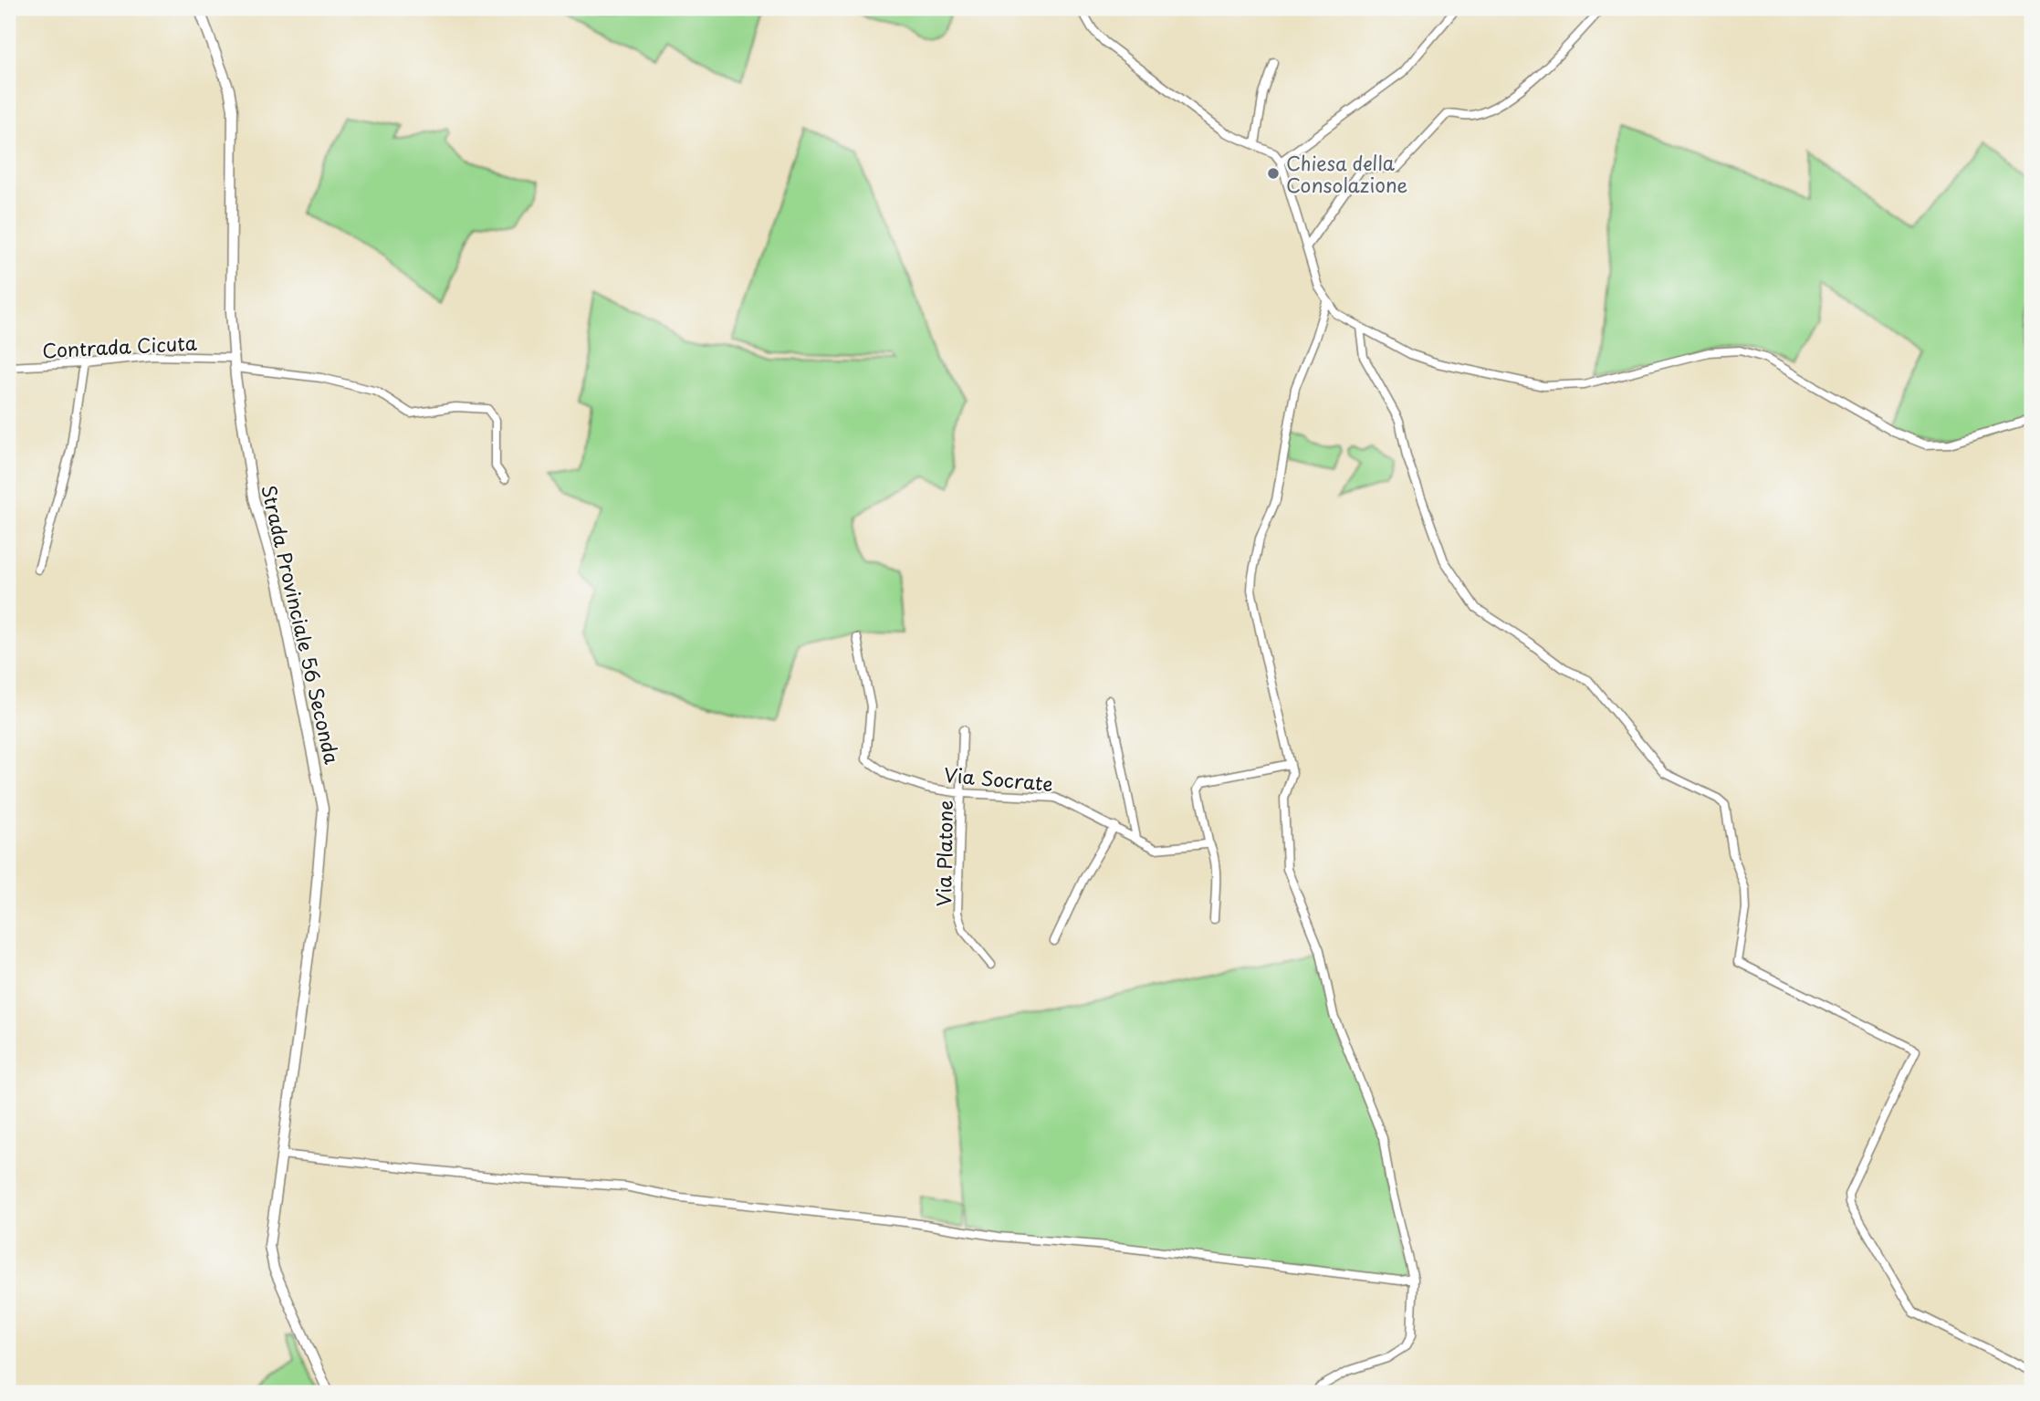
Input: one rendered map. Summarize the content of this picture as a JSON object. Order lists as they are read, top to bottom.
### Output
{
  "streets": {
    "street": [
      "Contrada Cicuta",
      "Strada Provinciale 56 Seconda",
      "Via Socrate",
      "Via Platone"
    ]
  },
  "crossings": [
    ["Contrada Cicuta", "Strada Provinciale 56 Seconda"],
    ["Via Socrate", "Via Platone"]
  ],
  "places": ["Chiesa della Consolazione"]
}
